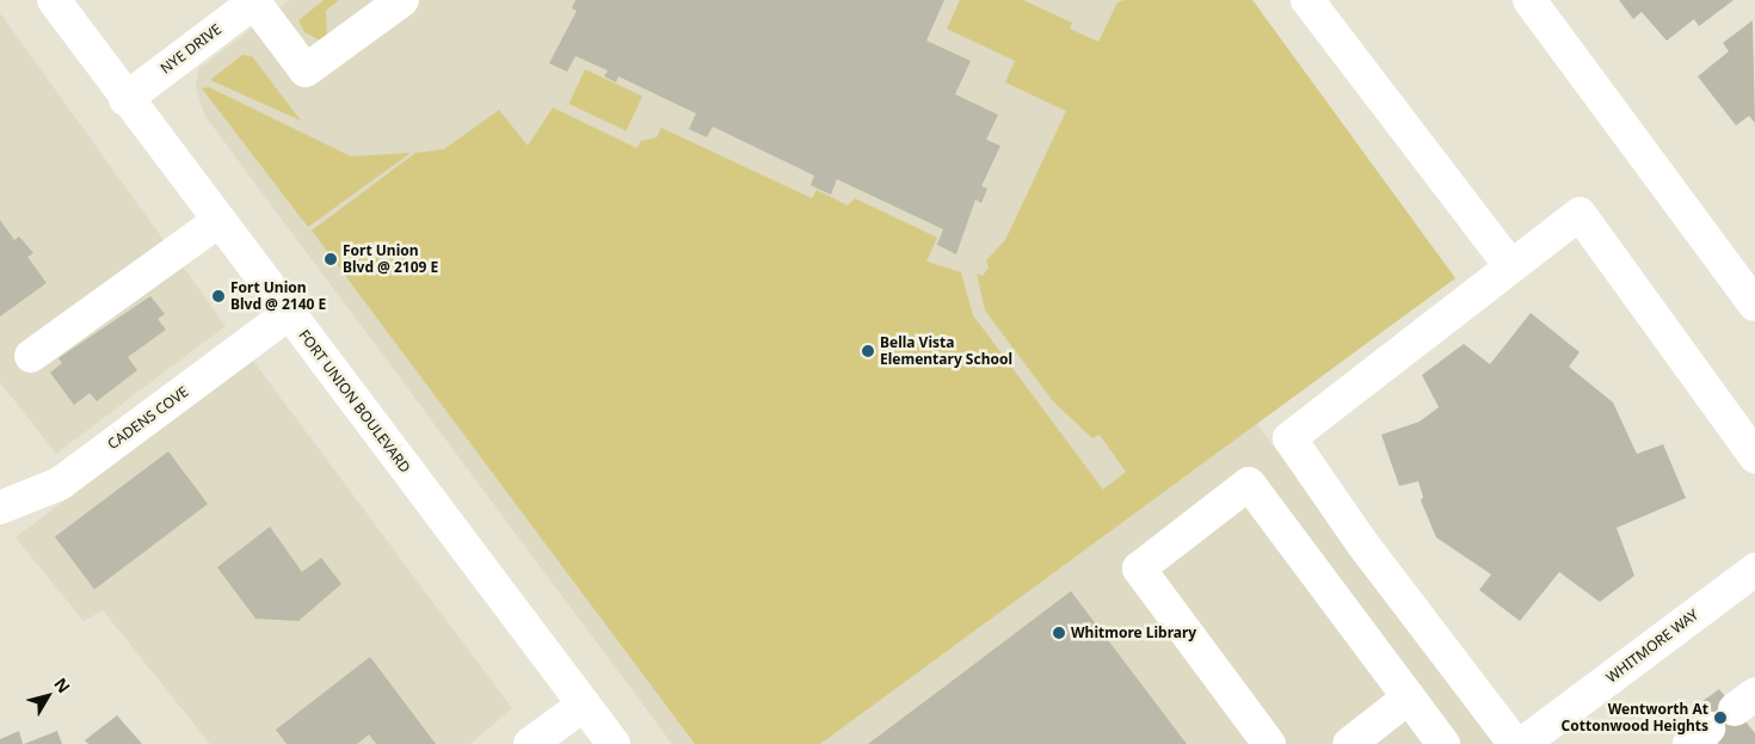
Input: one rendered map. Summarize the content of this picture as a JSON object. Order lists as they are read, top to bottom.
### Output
{
  "streets": {
    "main road": [
      "NYE DRIVE",
      "FORT UNION BOULEVARD",
      "CADENS COVE",
      "WHITMORE WAY"
    ]
  },
  "crossings": [
    ["NYE DRIVE", "FORT UNION BOULEVARD"],
    ["FORT UNION BOULEVARD", "CADENS COVE"]
  ],
  "places": [
    "Fort Union Blvd @ 2109 E",
    "Fort Union Blvd @ 2140 E",
    "Bella Vista Elementary School",
    "Whitmore Library",
    "Wentworth At Cottonwood Heights"
  ],
  "north": "top right"
}
